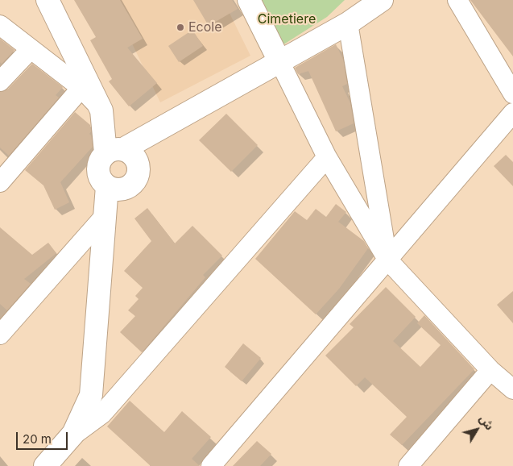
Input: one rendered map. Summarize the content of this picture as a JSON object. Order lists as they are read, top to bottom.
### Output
{
  "parks": ["Cimetiere"],
  "places": ["Ecole"],
  "scale_bar": "20 m",
  "north": "top right"
}
